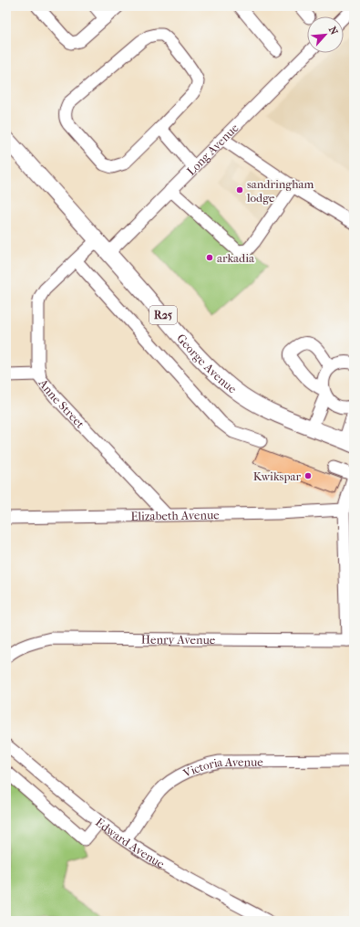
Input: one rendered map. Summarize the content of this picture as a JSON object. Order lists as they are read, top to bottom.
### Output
{
  "streets": {
    "main road": ["R25", "George Avenue"],
    "street": [
      "Long Avenue",
      "Anne Street",
      "Elizabeth Avenue",
      "Henry Avenue",
      "Victoria Avenue",
      "Edward Avenue"
    ]
  },
  "crossings": [
    ["Long Avenue", "George Avenue"],
    ["George Avenue", "Anne Street"],
    ["Anne Street", "Elizabeth Avenue"],
    ["Victoria Avenue", "Edward Avenue"]
  ],
  "places": ["sandringham lodge", "arkadia", "Kwikspar"],
  "north": "top right"
}
